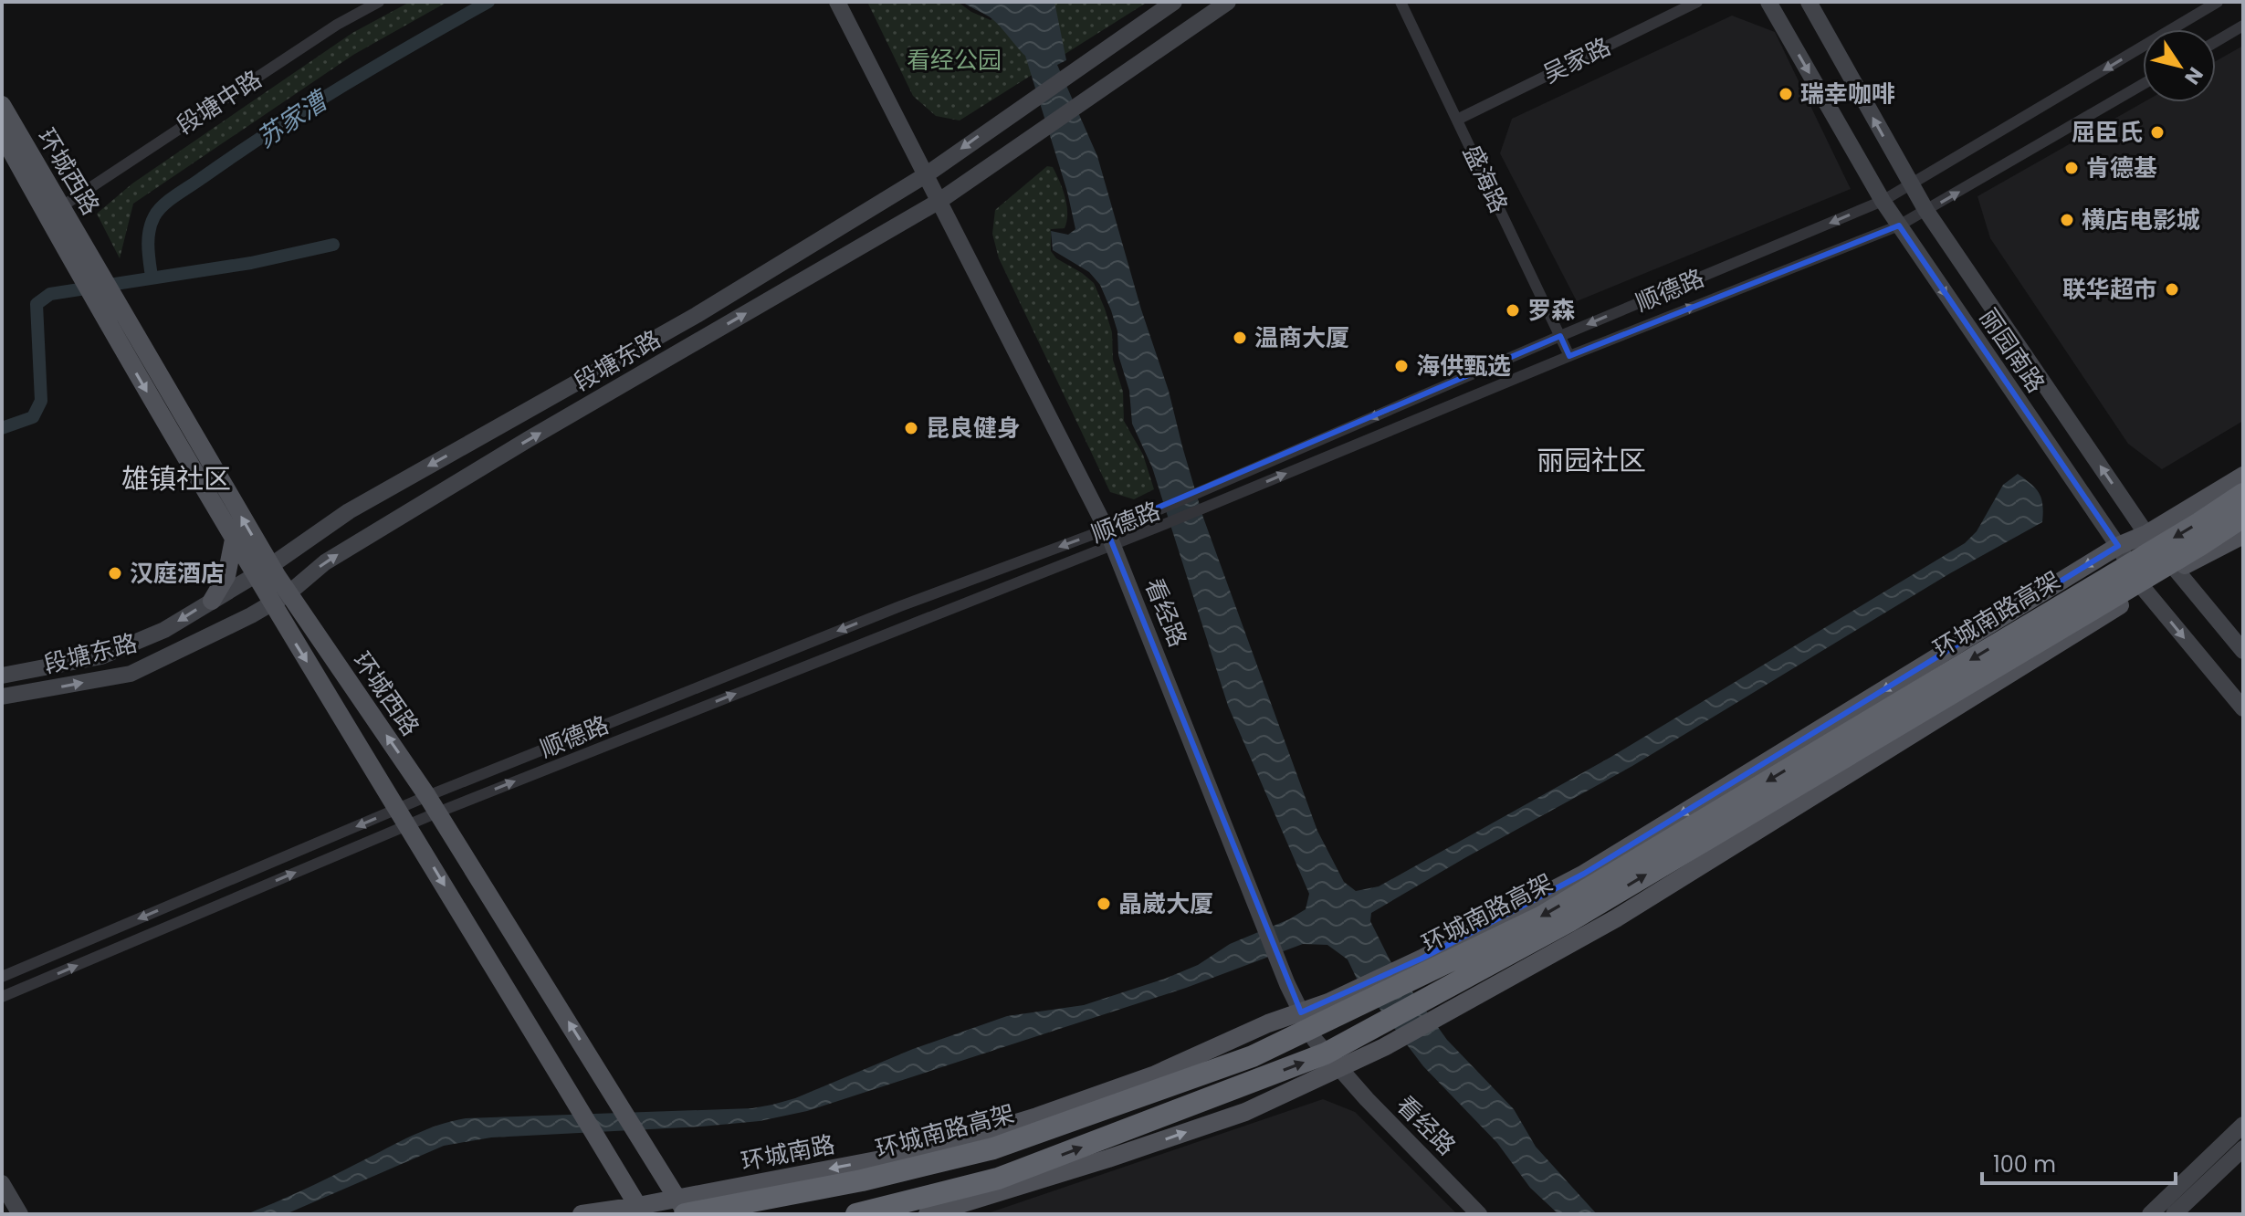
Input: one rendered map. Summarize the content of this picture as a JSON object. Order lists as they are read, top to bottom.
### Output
{
  "streets": {
    "highway": ["环城南路高架"],
    "main road": [
      "环城西路",
      "丽园南路",
      "段塘东路",
      "看经路",
      "环城南路"
    ],
    "street": [
      "吴家路",
      "段塘中路",
      "盛海路",
      "顺德路"
    ]
  },
  "crossings": [
    ["吴家路", "盛海路"],
    ["段塘中路", "环城西路"],
    ["环城西路", "顺德路"],
    ["环城西路", "段塘东路"],
    ["环城西路", "环城南路高架"],
    ["环城西路", "环城南路"],
    ["盛海路", "顺德路"],
    ["顺德路", "丽园南路"],
    ["顺德路", "看经路"],
    ["丽园南路", "环城南路"],
    ["段塘东路", "看经路"],
    ["看经路", "环城南路"],
    ["环城南路高架", "环城南路"]
  ],
  "districts": ["丽园社区", "雄镇社区"],
  "water": ["苏家漕"],
  "parks": ["看经公园"],
  "places": [
    "瑞幸咖啡",
    "屈臣氏",
    "肯德基",
    "横店电影城",
    "联华超市",
    "罗森",
    "温商大厦",
    "海供甄选",
    "昆良健身",
    "汉庭酒店",
    "晶崴大厦"
  ],
  "scale_bar": "100 m",
  "north": "bottom right"
}
